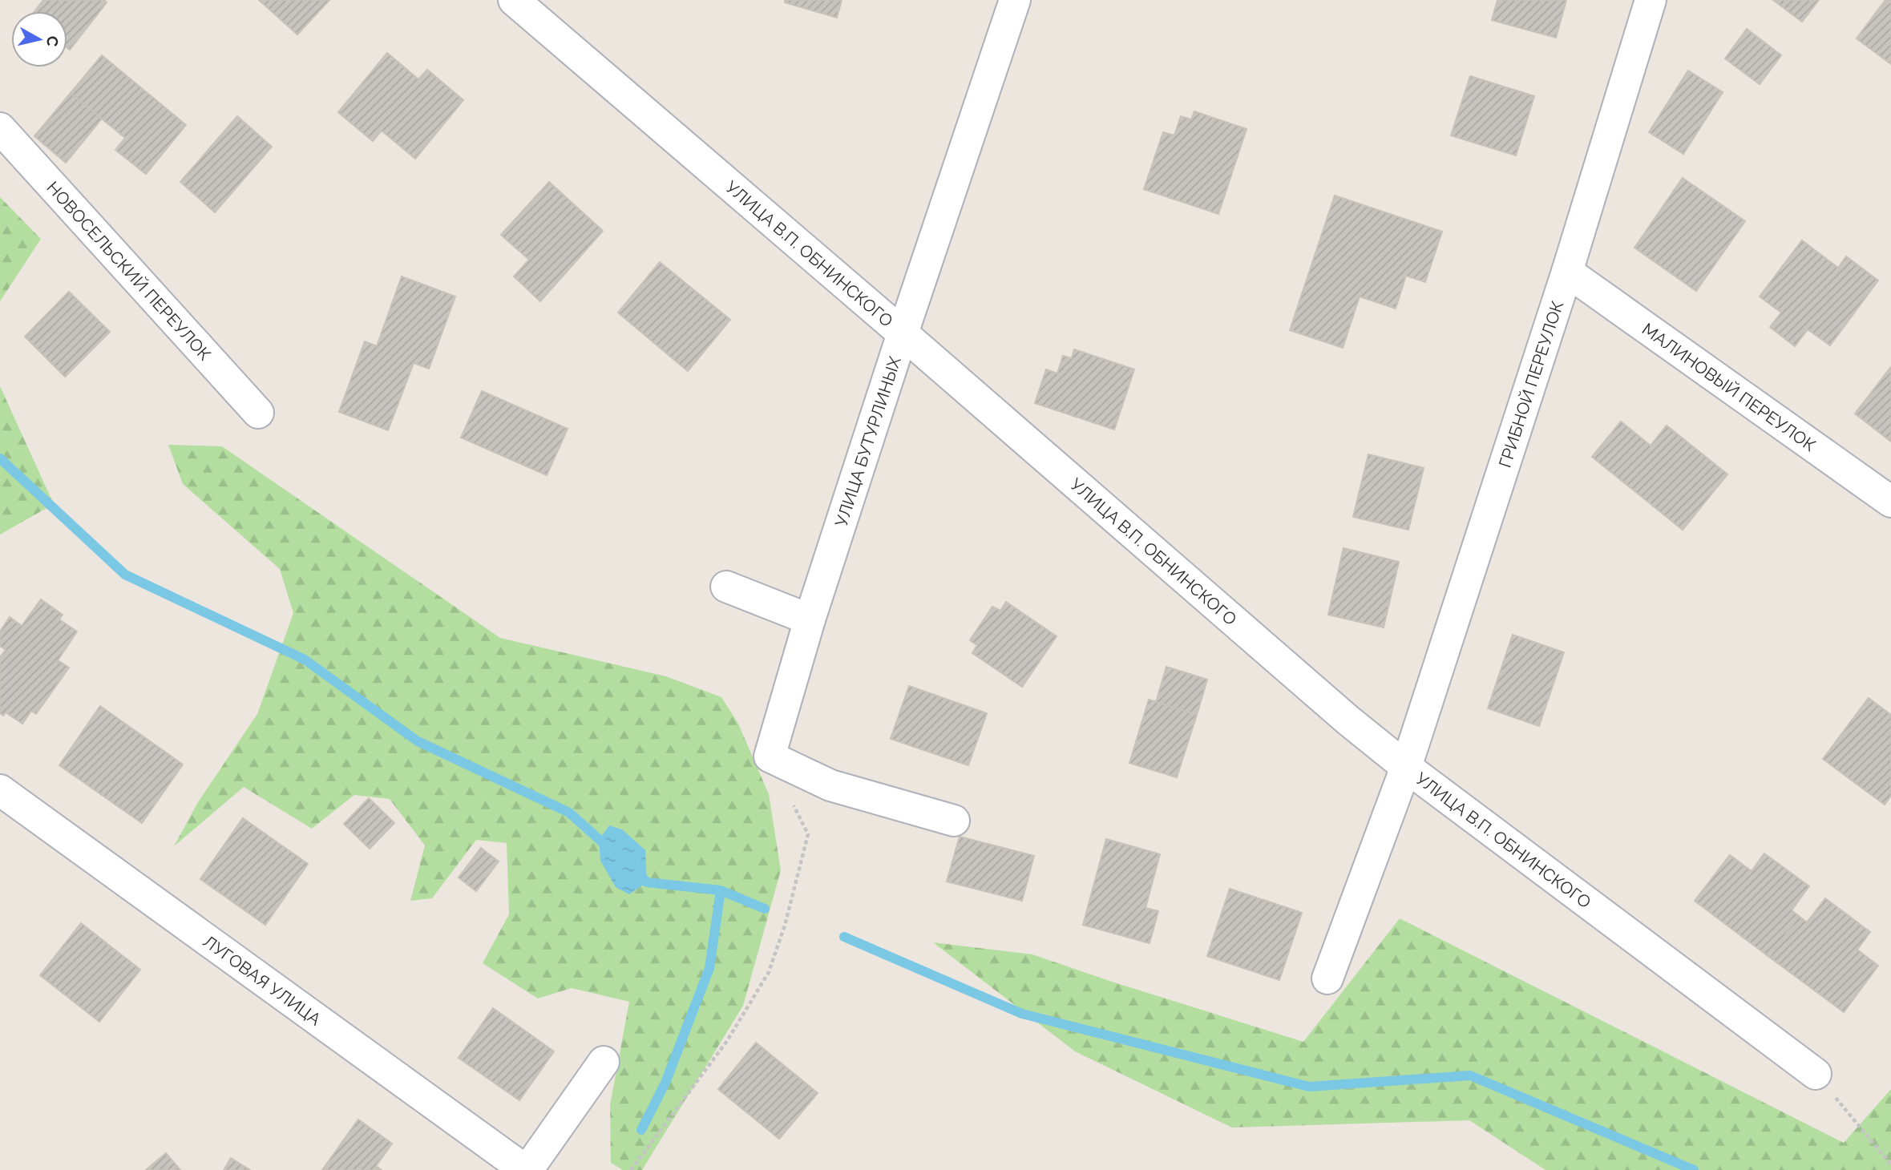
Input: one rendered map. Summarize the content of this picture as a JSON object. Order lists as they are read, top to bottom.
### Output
{
  "streets": {
    "street": [
      "УЛИЦА В.П. ОБНИНСКОГО",
      "НОВОСЕЛЬСКИЙ ПЕРЕУЛОК",
      "ГРИБНОЙ ПЕРЕУЛОК",
      "МАЛИНОВЫЙ ПЕРЕУЛОК",
      "УЛИЦА БУТУРЛИНЫХ",
      "ЛУГОВАЯ УЛИЦА"
    ]
  },
  "crossings": [
    ["УЛИЦА В.П. ОБНИНСКОГО", "ГРИБНОЙ ПЕРЕУЛОК"],
    ["УЛИЦА В.П. ОБНИНСКОГО", "УЛИЦА БУТУРЛИНЫХ"],
    ["ГРИБНОЙ ПЕРЕУЛОК", "МАЛИНОВЫЙ ПЕРЕУЛОК"]
  ],
  "north": "right"
}
